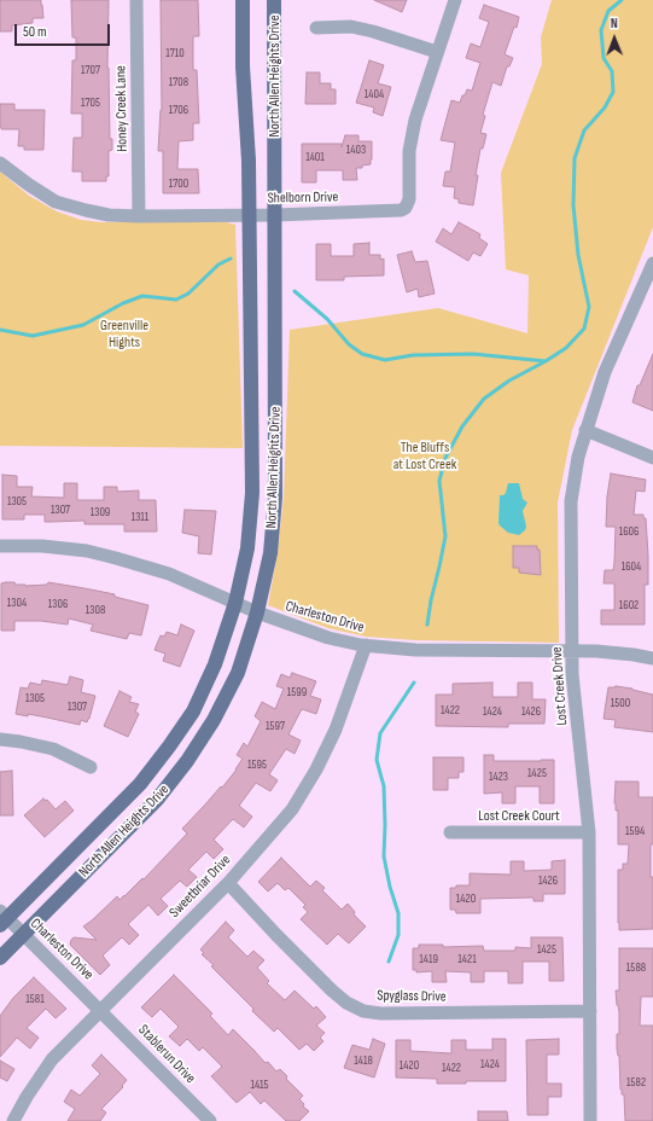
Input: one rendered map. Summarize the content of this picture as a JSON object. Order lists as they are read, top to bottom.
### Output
{
  "streets": {
    "main road": ["North Allen Heights Drive"],
    "street": [
      "Honey Creek Lane",
      "Shelborn Drive",
      "Charleston Drive",
      "Lost Creek Drive",
      "Lost Creek Court",
      "Sweetbriar Drive",
      "Spyglass Drive",
      "Stablerun Drive"
    ]
  },
  "crossings": [
    ["North Allen Heights Drive", "Shelborn Drive"],
    ["North Allen Heights Drive", "Charleston Drive"],
    ["Honey Creek Lane", "Shelborn Drive"],
    ["Charleston Drive", "Lost Creek Drive"],
    ["Charleston Drive", "Sweetbriar Drive"],
    ["Charleston Drive", "Stablerun Drive"],
    ["Lost Creek Drive", "Lost Creek Court"],
    ["Lost Creek Drive", "Spyglass Drive"],
    ["Sweetbriar Drive", "Spyglass Drive"],
    ["Sweetbriar Drive", "Stablerun Drive"]
  ],
  "parks": ["Greenville Hights", "The Bluffs at Lost Creek"],
  "house_numbers": [
    "1710",
    "1707",
    "1708",
    "1404",
    "1705",
    "1706",
    "1403",
    "1401",
    "1700",
    "1305",
    "1307",
    "1309",
    "1311",
    "1606",
    "1604",
    "1304",
    "1306",
    "1602",
    "1308",
    "1599",
    "1305",
    "1500",
    "1307",
    "1422",
    "1424",
    "1426",
    "1597",
    "1595",
    "1425",
    "1423",
    "1594",
    "1426",
    "1420",
    "1425",
    "1419",
    "1421",
    "1588",
    "1581",
    "1418",
    "1424",
    "1420",
    "1422",
    "1582",
    "1415"
  ],
  "scale_bar": "50 m",
  "north": "top"
}
